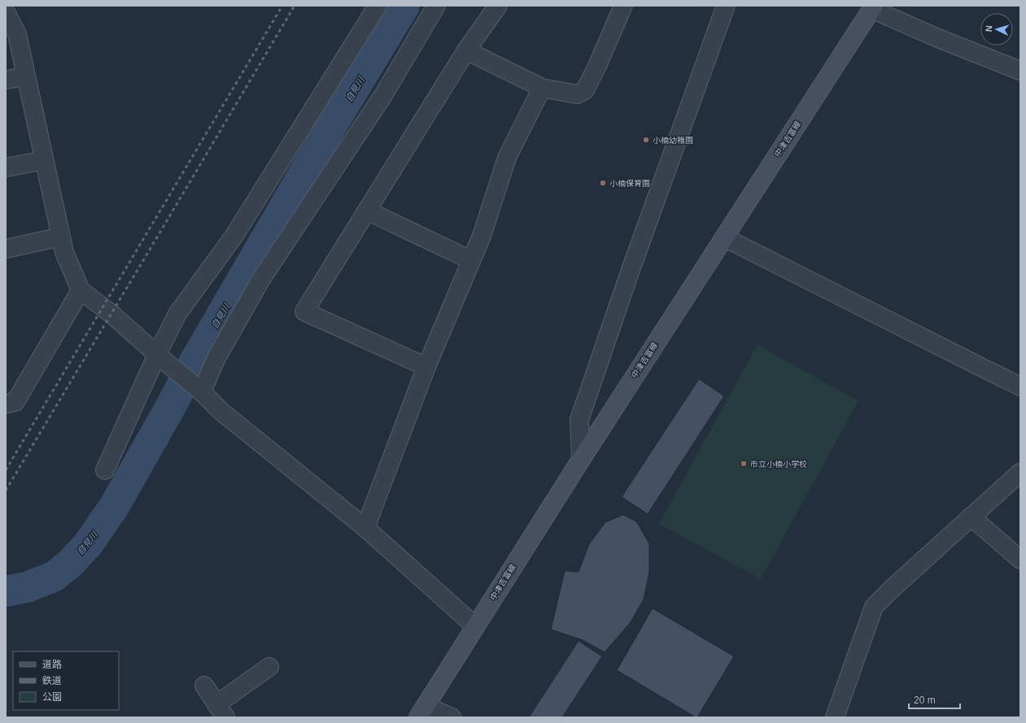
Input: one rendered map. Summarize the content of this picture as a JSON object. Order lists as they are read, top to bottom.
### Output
{
  "streets": {
    "main road": ["中津吉富線"]
  },
  "water": ["自見川"],
  "places": ["小楠幼稚園", "小楠保育園", "市立小楠小学校"],
  "legend": ["道路", "鉄道", "公園"],
  "scale_bar": "20 m",
  "north": "left"
}
